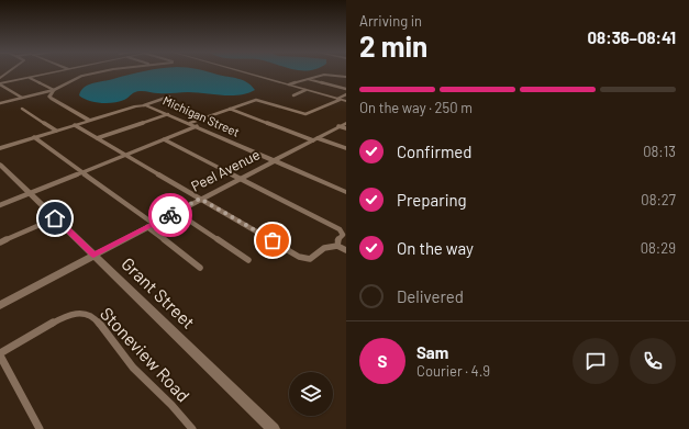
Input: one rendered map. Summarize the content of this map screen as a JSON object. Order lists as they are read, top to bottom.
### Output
{
  "streets": {
    "street": [
      "Michigan Street",
      "Peel Avenue",
      "Grant Street",
      "Stoneview Road"
    ]
  },
  "crossings": [
    ["Michigan Street", "Peel Avenue"],
    ["Peel Avenue", "Grant Street"]
  ],
  "page": {
    "heading": ["2 min", "Arriving in", "08:36–08:41"],
    "panel": ["Sam", "Courier · 4.9"],
    "bar": "On the way · 250 m",
    "list": [
      ["Confirmed", "08:13"],
      ["Preparing", "08:27"],
      ["On the way", "08:29"],
      "Delivered"
    ],
    "round": "S"
  }
}
